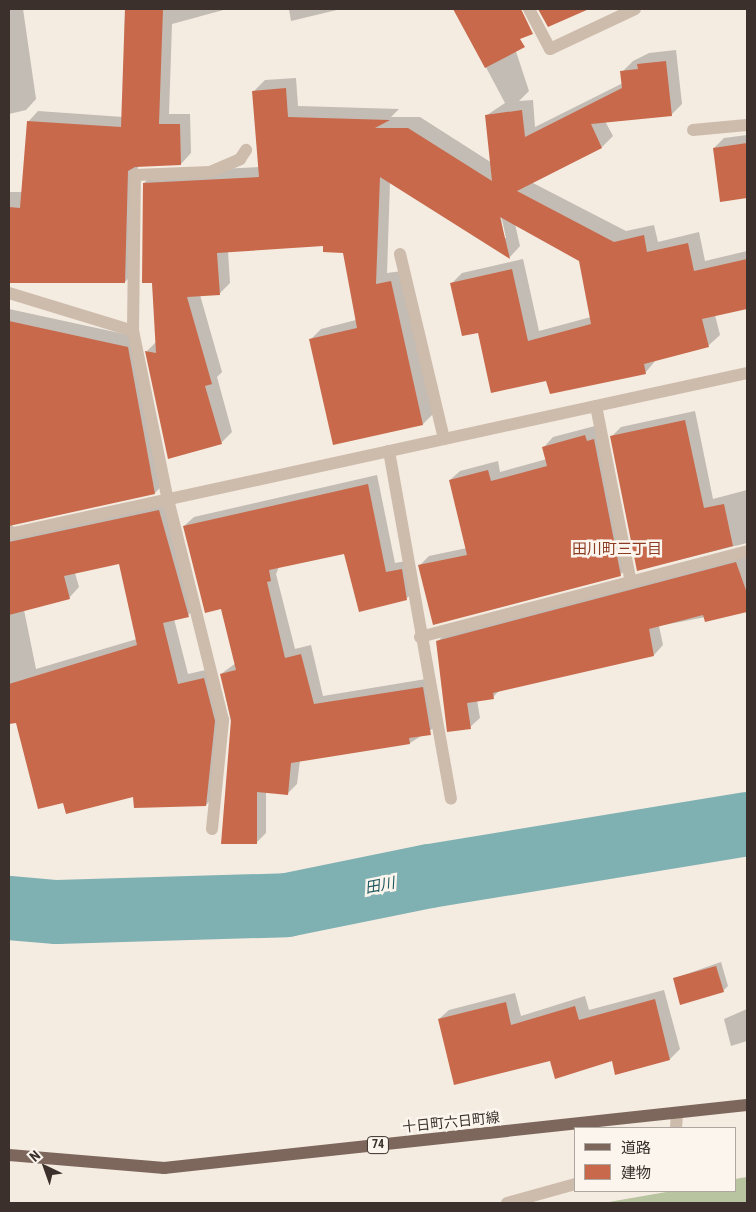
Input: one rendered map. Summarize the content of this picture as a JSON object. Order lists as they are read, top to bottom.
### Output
{
  "streets": {
    "main road": ["十日町六日町線", "74"]
  },
  "districts": ["田川町三丁目"],
  "water": ["田川"],
  "legend": ["道路", "建物"],
  "north": "top left"
}
